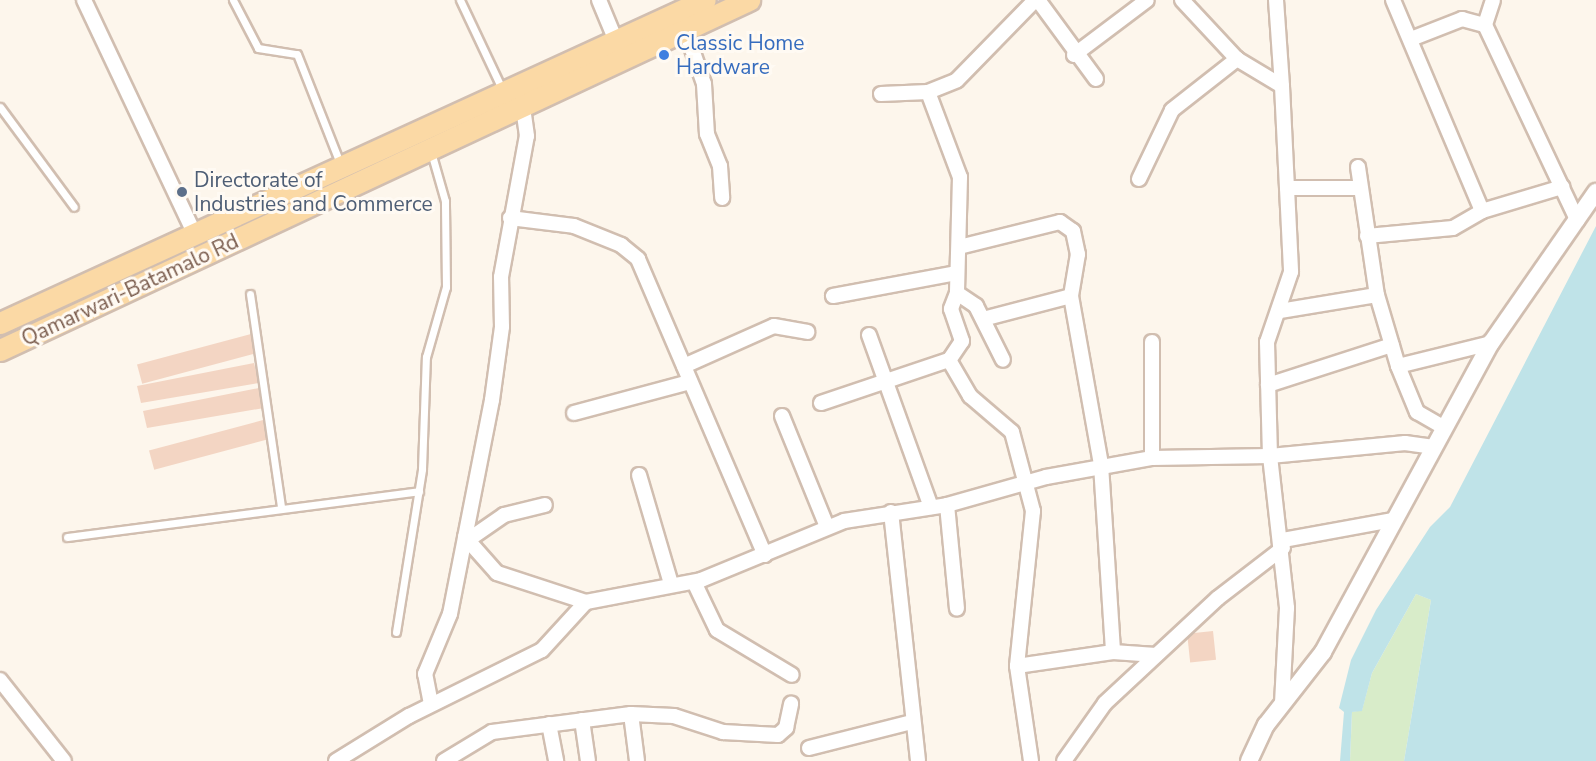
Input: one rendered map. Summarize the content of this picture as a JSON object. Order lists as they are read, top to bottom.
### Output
{
  "streets": {
    "main road": ["Qamarwari-Batamalo Rd"]
  },
  "places": ["Classic Home Hardware", "Directorate of Industries and Commerce"]
}
